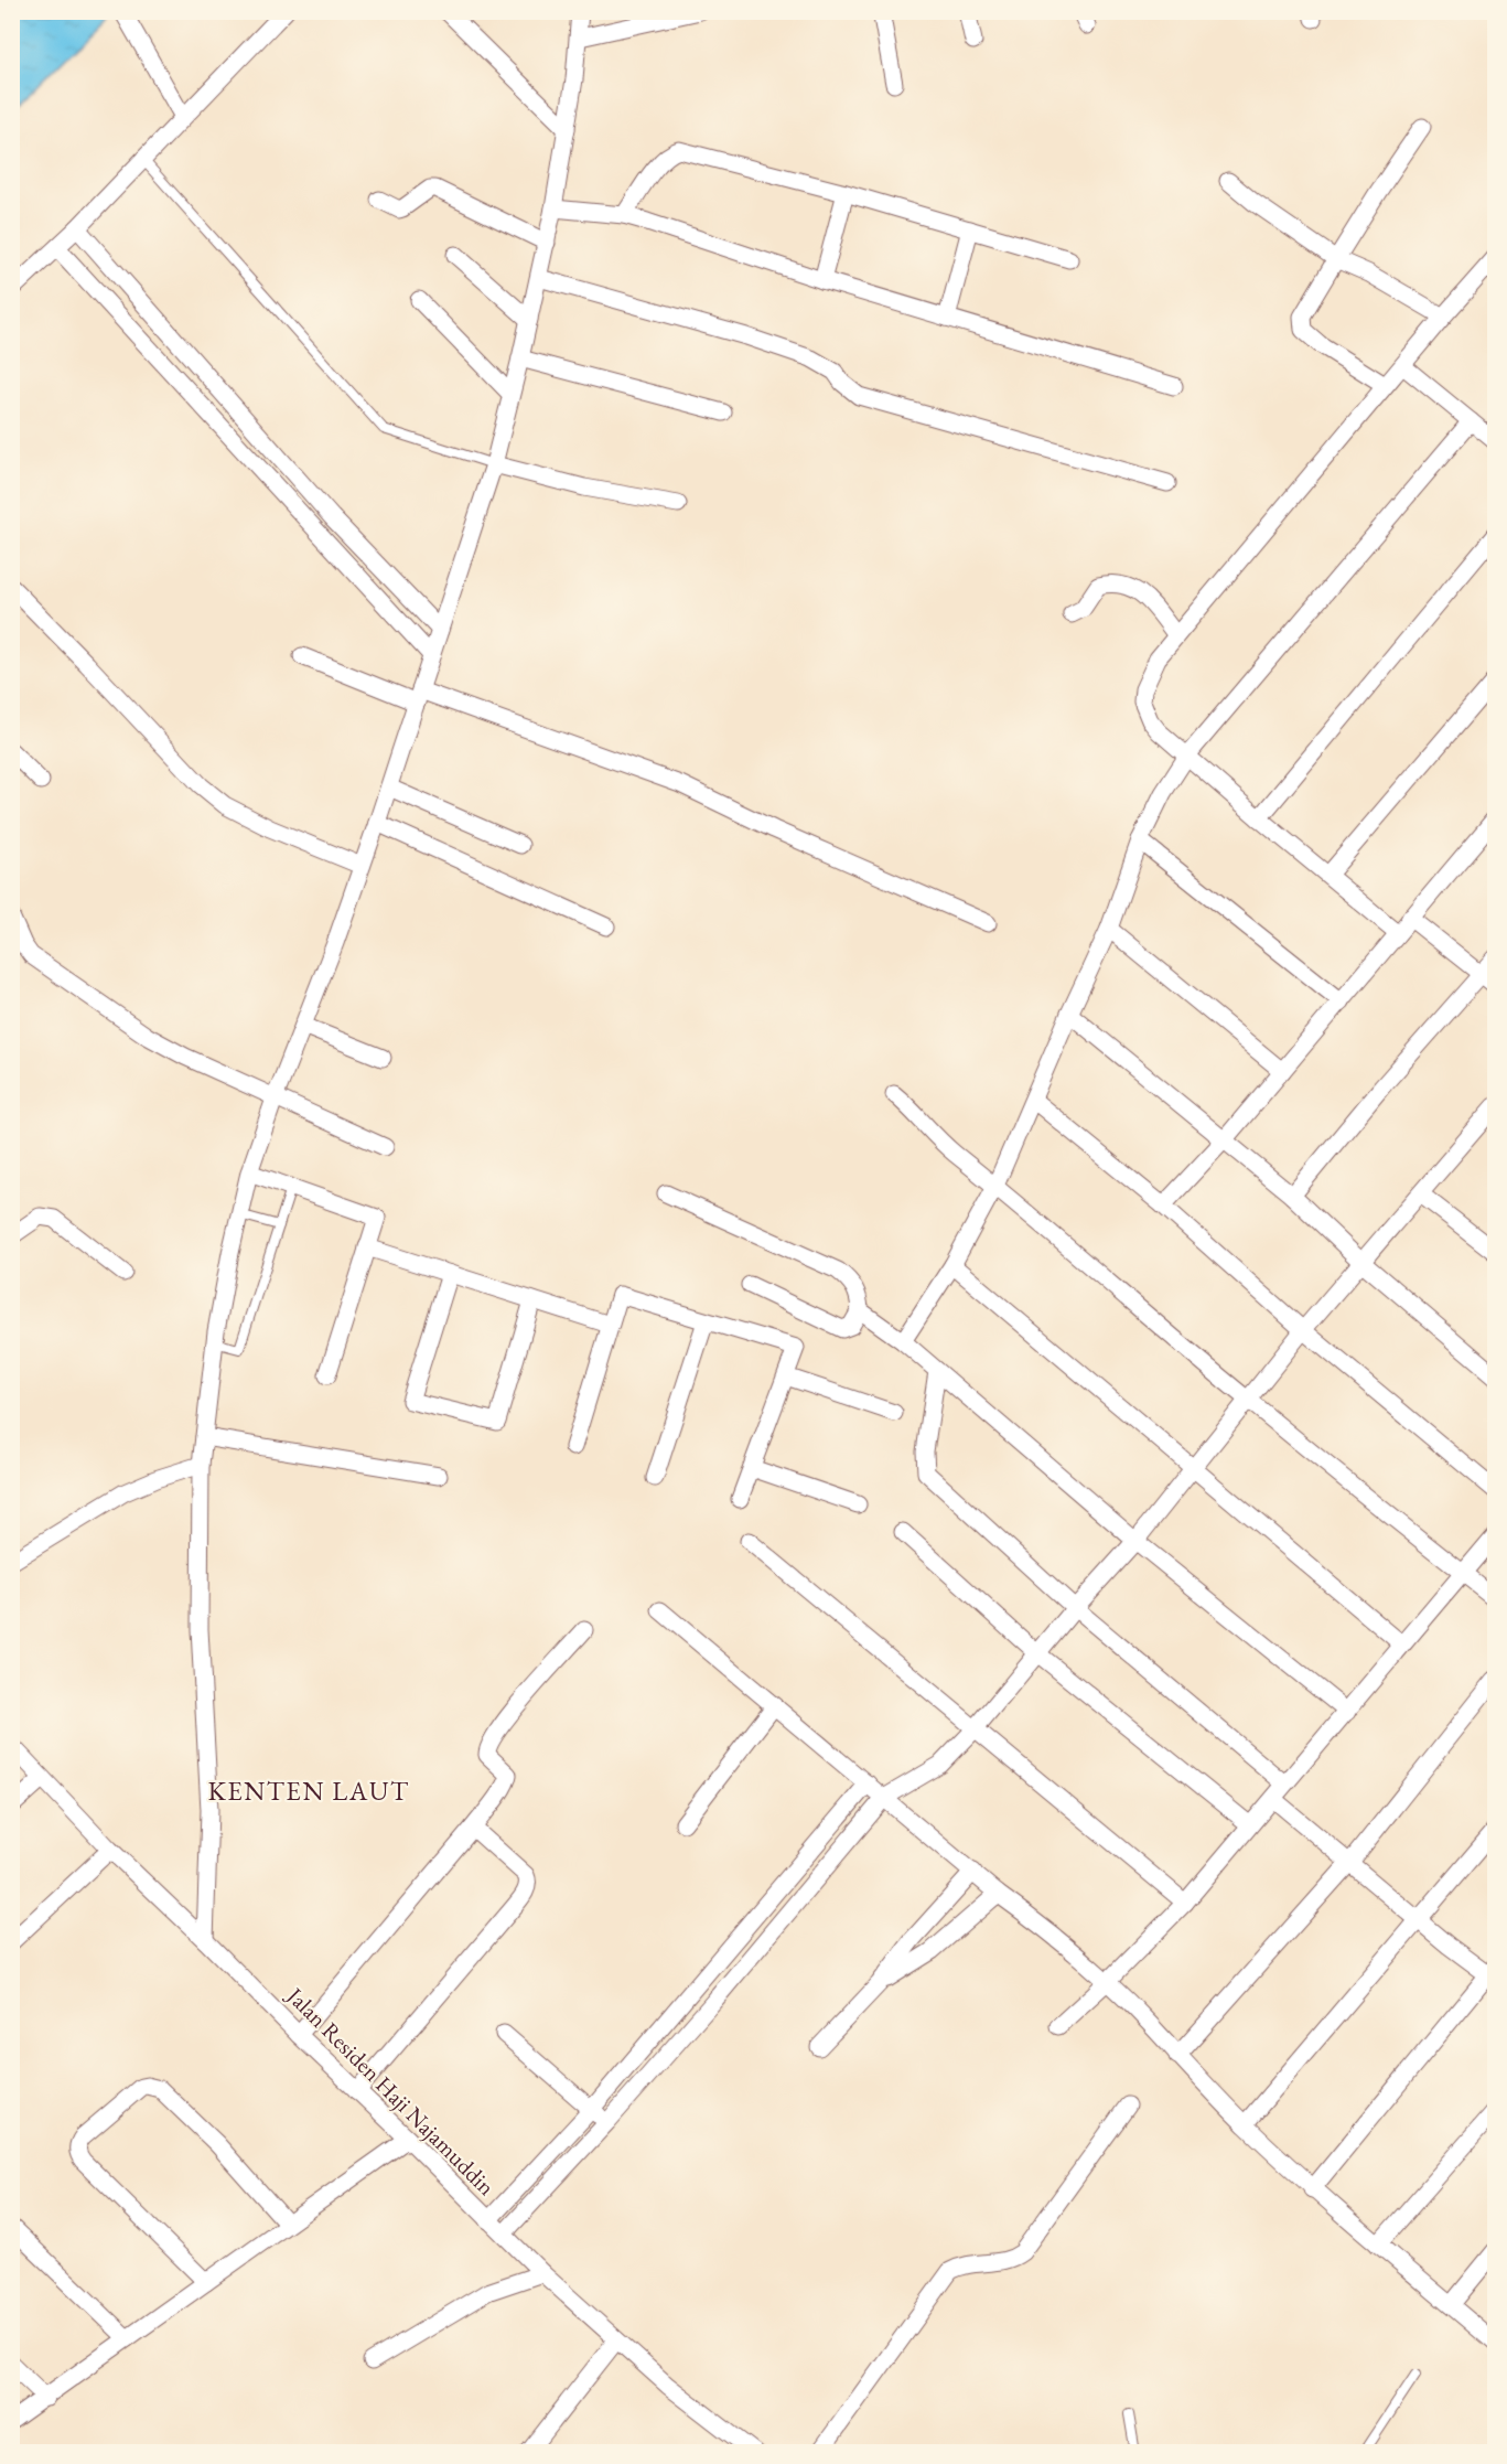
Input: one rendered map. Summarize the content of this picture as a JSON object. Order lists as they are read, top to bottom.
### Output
{
  "streets": {
    "street": ["Jalan Residen Haji Najamuddin"]
  },
  "districts": ["KENTEN LAUT"]
}
